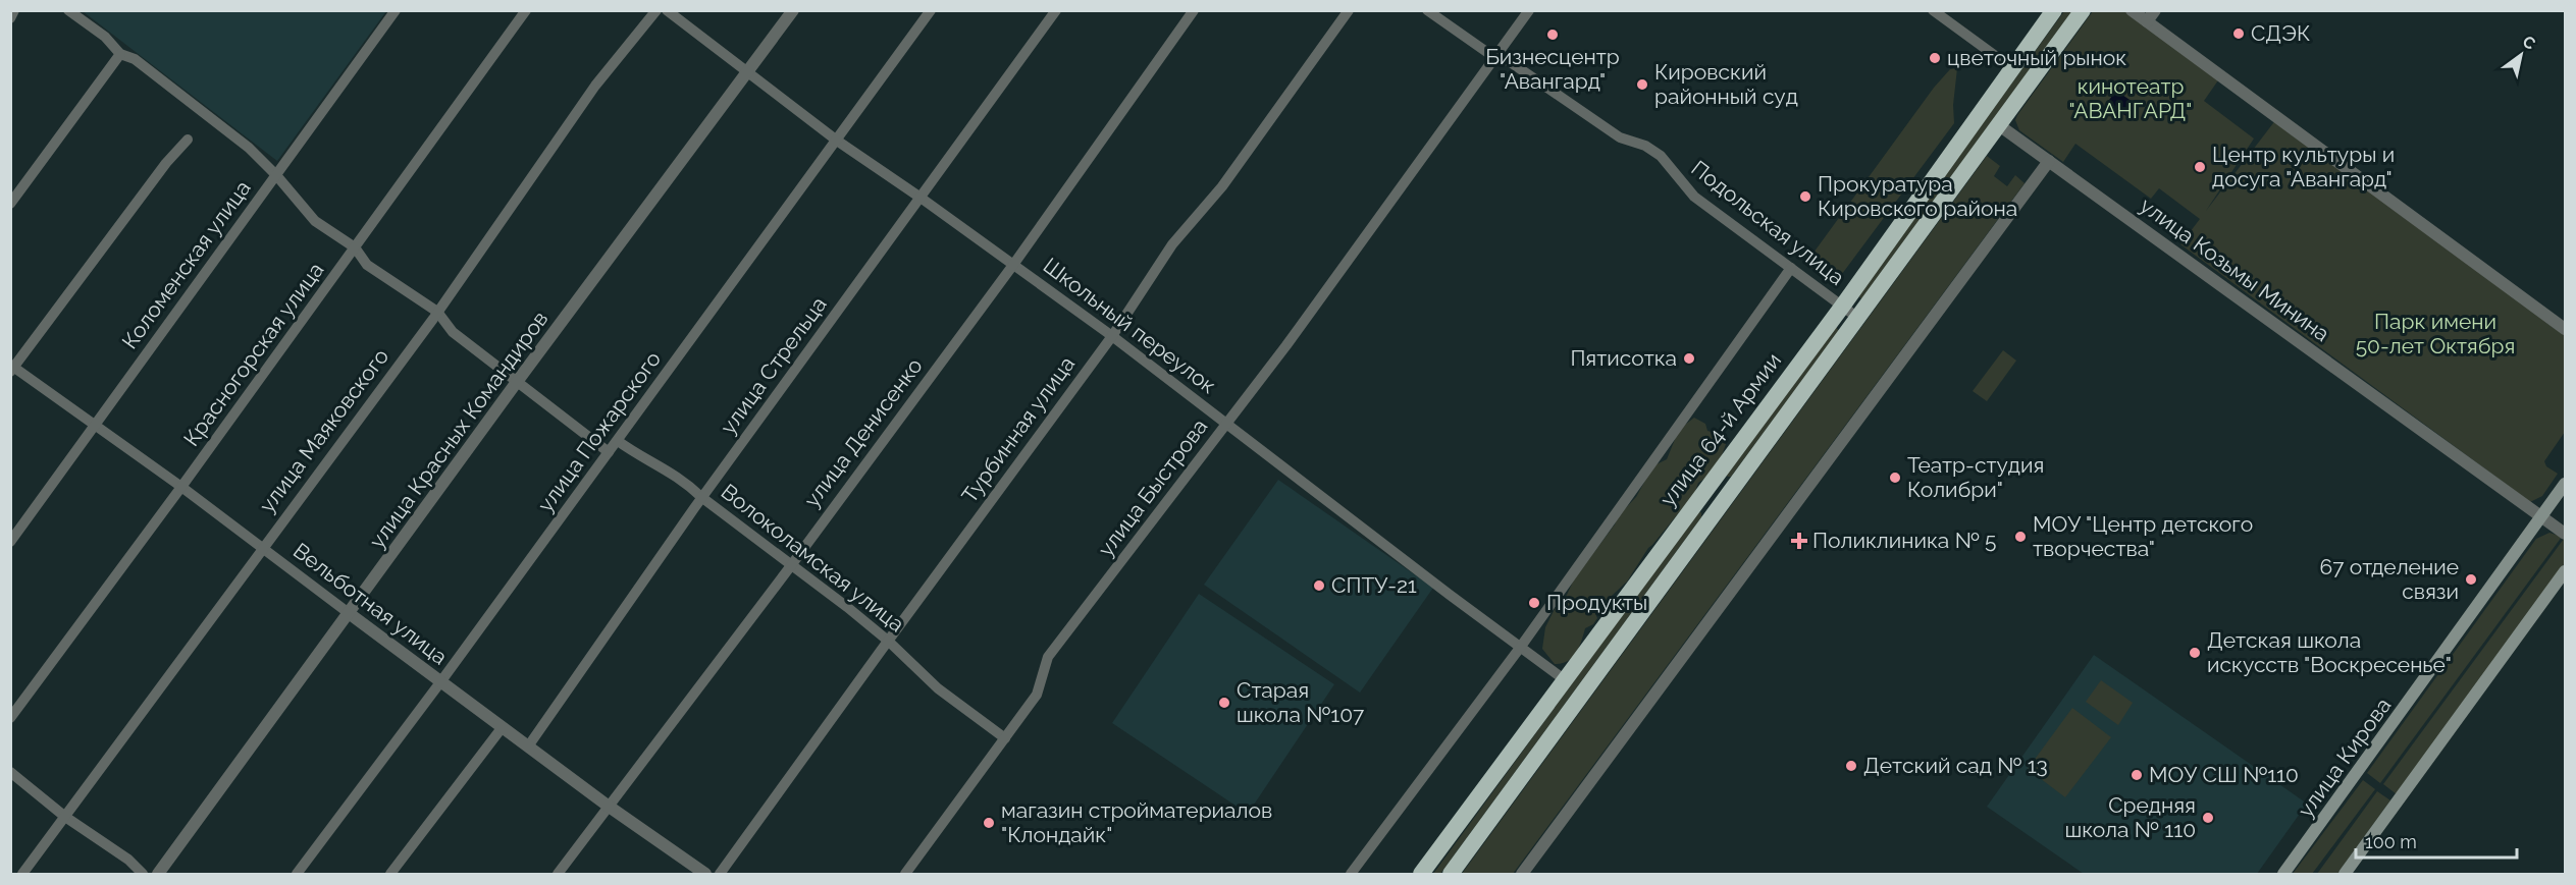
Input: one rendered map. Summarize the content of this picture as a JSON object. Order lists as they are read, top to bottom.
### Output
{
  "streets": {
    "highway": ["улица 64-й Армии"],
    "main road": ["улица Кирова"],
    "street": [
      "Подольская улица",
      "Коломенская улица",
      "улица Козьмы Минина",
      "Школьный переулок",
      "Красногорская улица",
      "улица Стрельца",
      "улица Красных Командиров",
      "Турбинная улица",
      "улица Маяковского",
      "улица Пожарского",
      "улица Денисенко",
      "улица Быстрова",
      "Волоколамская улица",
      "Вельботная улица"
    ]
  },
  "crossings": [
    ["Подольская улица", "улица 64-й Армии"],
    ["Подольская улица", "улица Быстрова"],
    ["Коломенская улица", "Вельботная улица"],
    ["улица Козьмы Минина", "улица 64-й Армии"],
    ["улица Козьмы Минина", "улица Кирова"],
    ["Школьный переулок", "улица Стрельца"],
    ["Школьный переулок", "улица Красных Командиров"],
    ["Школьный переулок", "Турбинная улица"],
    ["Школьный переулок", "улица 64-й Армии"],
    ["Школьный переулок", "улица Пожарского"],
    ["Школьный переулок", "улица Денисенко"],
    ["Школьный переулок", "улица Быстрова"],
    ["Красногорская улица", "Вельботная улица"],
    ["улица Стрельца", "Волоколамская улица"],
    ["улица Стрельца", "Вельботная улица"],
    ["улица Красных Командиров", "Вельботная улица"],
    ["Турбинная улица", "Волоколамская улица"],
    ["улица Маяковского", "Вельботная улица"],
    ["улица Пожарского", "Волоколамская улица"],
    ["улица Пожарского", "Вельботная улица"],
    ["улица Денисенко", "Волоколамская улица"],
    ["улица Денисенко", "Вельботная улица"],
    ["улица Быстрова", "Волоколамская улица"]
  ],
  "parks": ["кинотеатр \"АВАНГАРД\"", "Парк имени 50-лет Октября"],
  "places": {
    "other": [
      "СДЭК",
      "Бизнесцентр \"Авангард\"",
      "цветочный рынок",
      "Кировский районный суд",
      "Центр культуры и досуга \"Авангард\"",
      "Прокуратура Кировского района",
      "Пятисотка",
      "Театр-студия Колибри\"",
      "МОУ \"Центр детского творчества\"",
      "67 отделение связи",
      "СПТУ-21",
      "Продукты",
      "Детская школа искусств \"Воскресенье\"",
      "Старая школа №107",
      "Детский сад № 13",
      "МОУ СШ №110",
      "Средняя школа № 110",
      "магазин стройматериалов \"Клондайк\""
    ],
    "health": ["Поликлиника № 5"]
  },
  "scale_bar": "100 m",
  "north": "top right"
}
